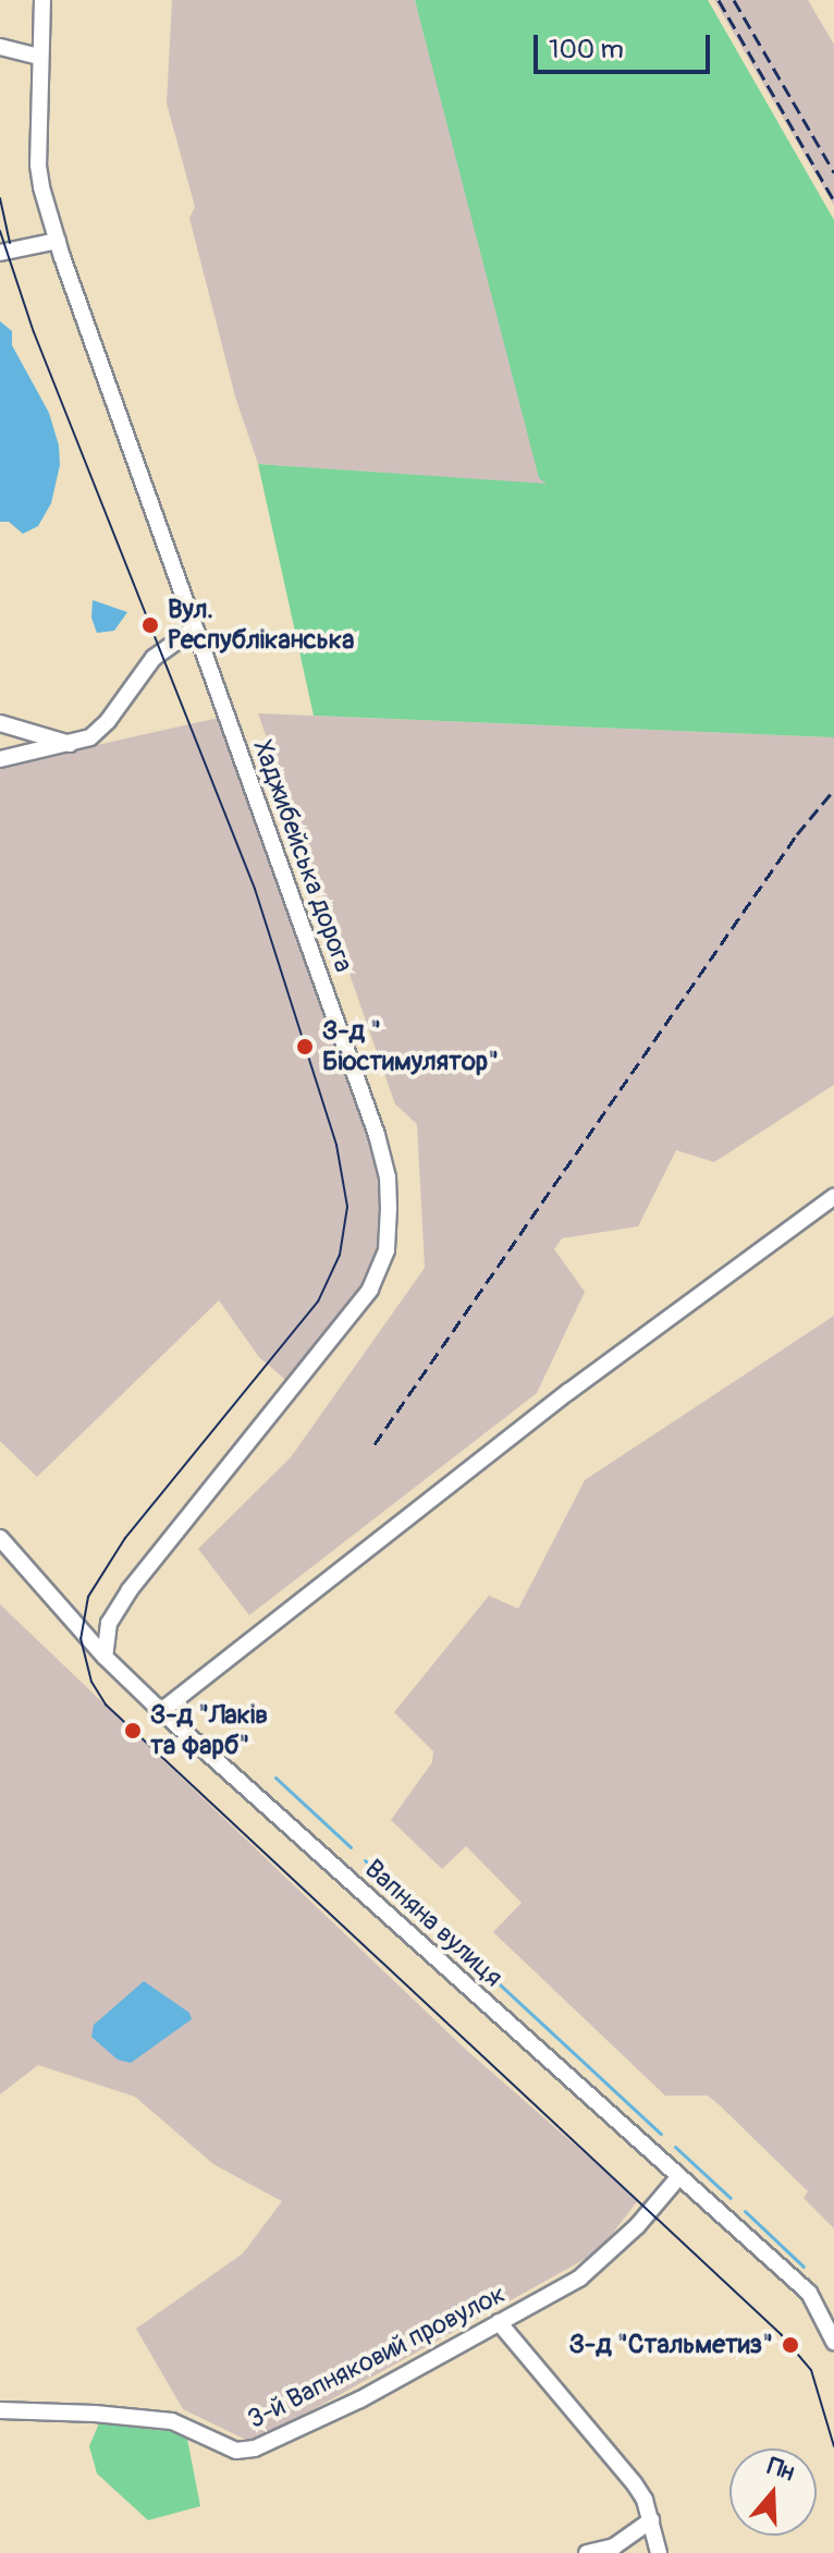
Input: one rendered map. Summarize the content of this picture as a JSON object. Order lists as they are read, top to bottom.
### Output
{
  "streets": {
    "street": ["Хаджибейська дорога", "Вапняна вулиця", "3-й Вапняковий провулок"]
  },
  "crossings": [
    ["Хаджибейська дорога", "Вапняна вулиця"],
    ["Вапняна вулиця", "3-й Вапняковий провулок"]
  ],
  "places": [
    "Вул. Республіканська",
    "З-д \" Біостимулятор\"",
    "З-д \"Лаків та фарб\"",
    "З-д \"Стальметиз\""
  ],
  "scale_bar": "100 m",
  "north": "top"
}
